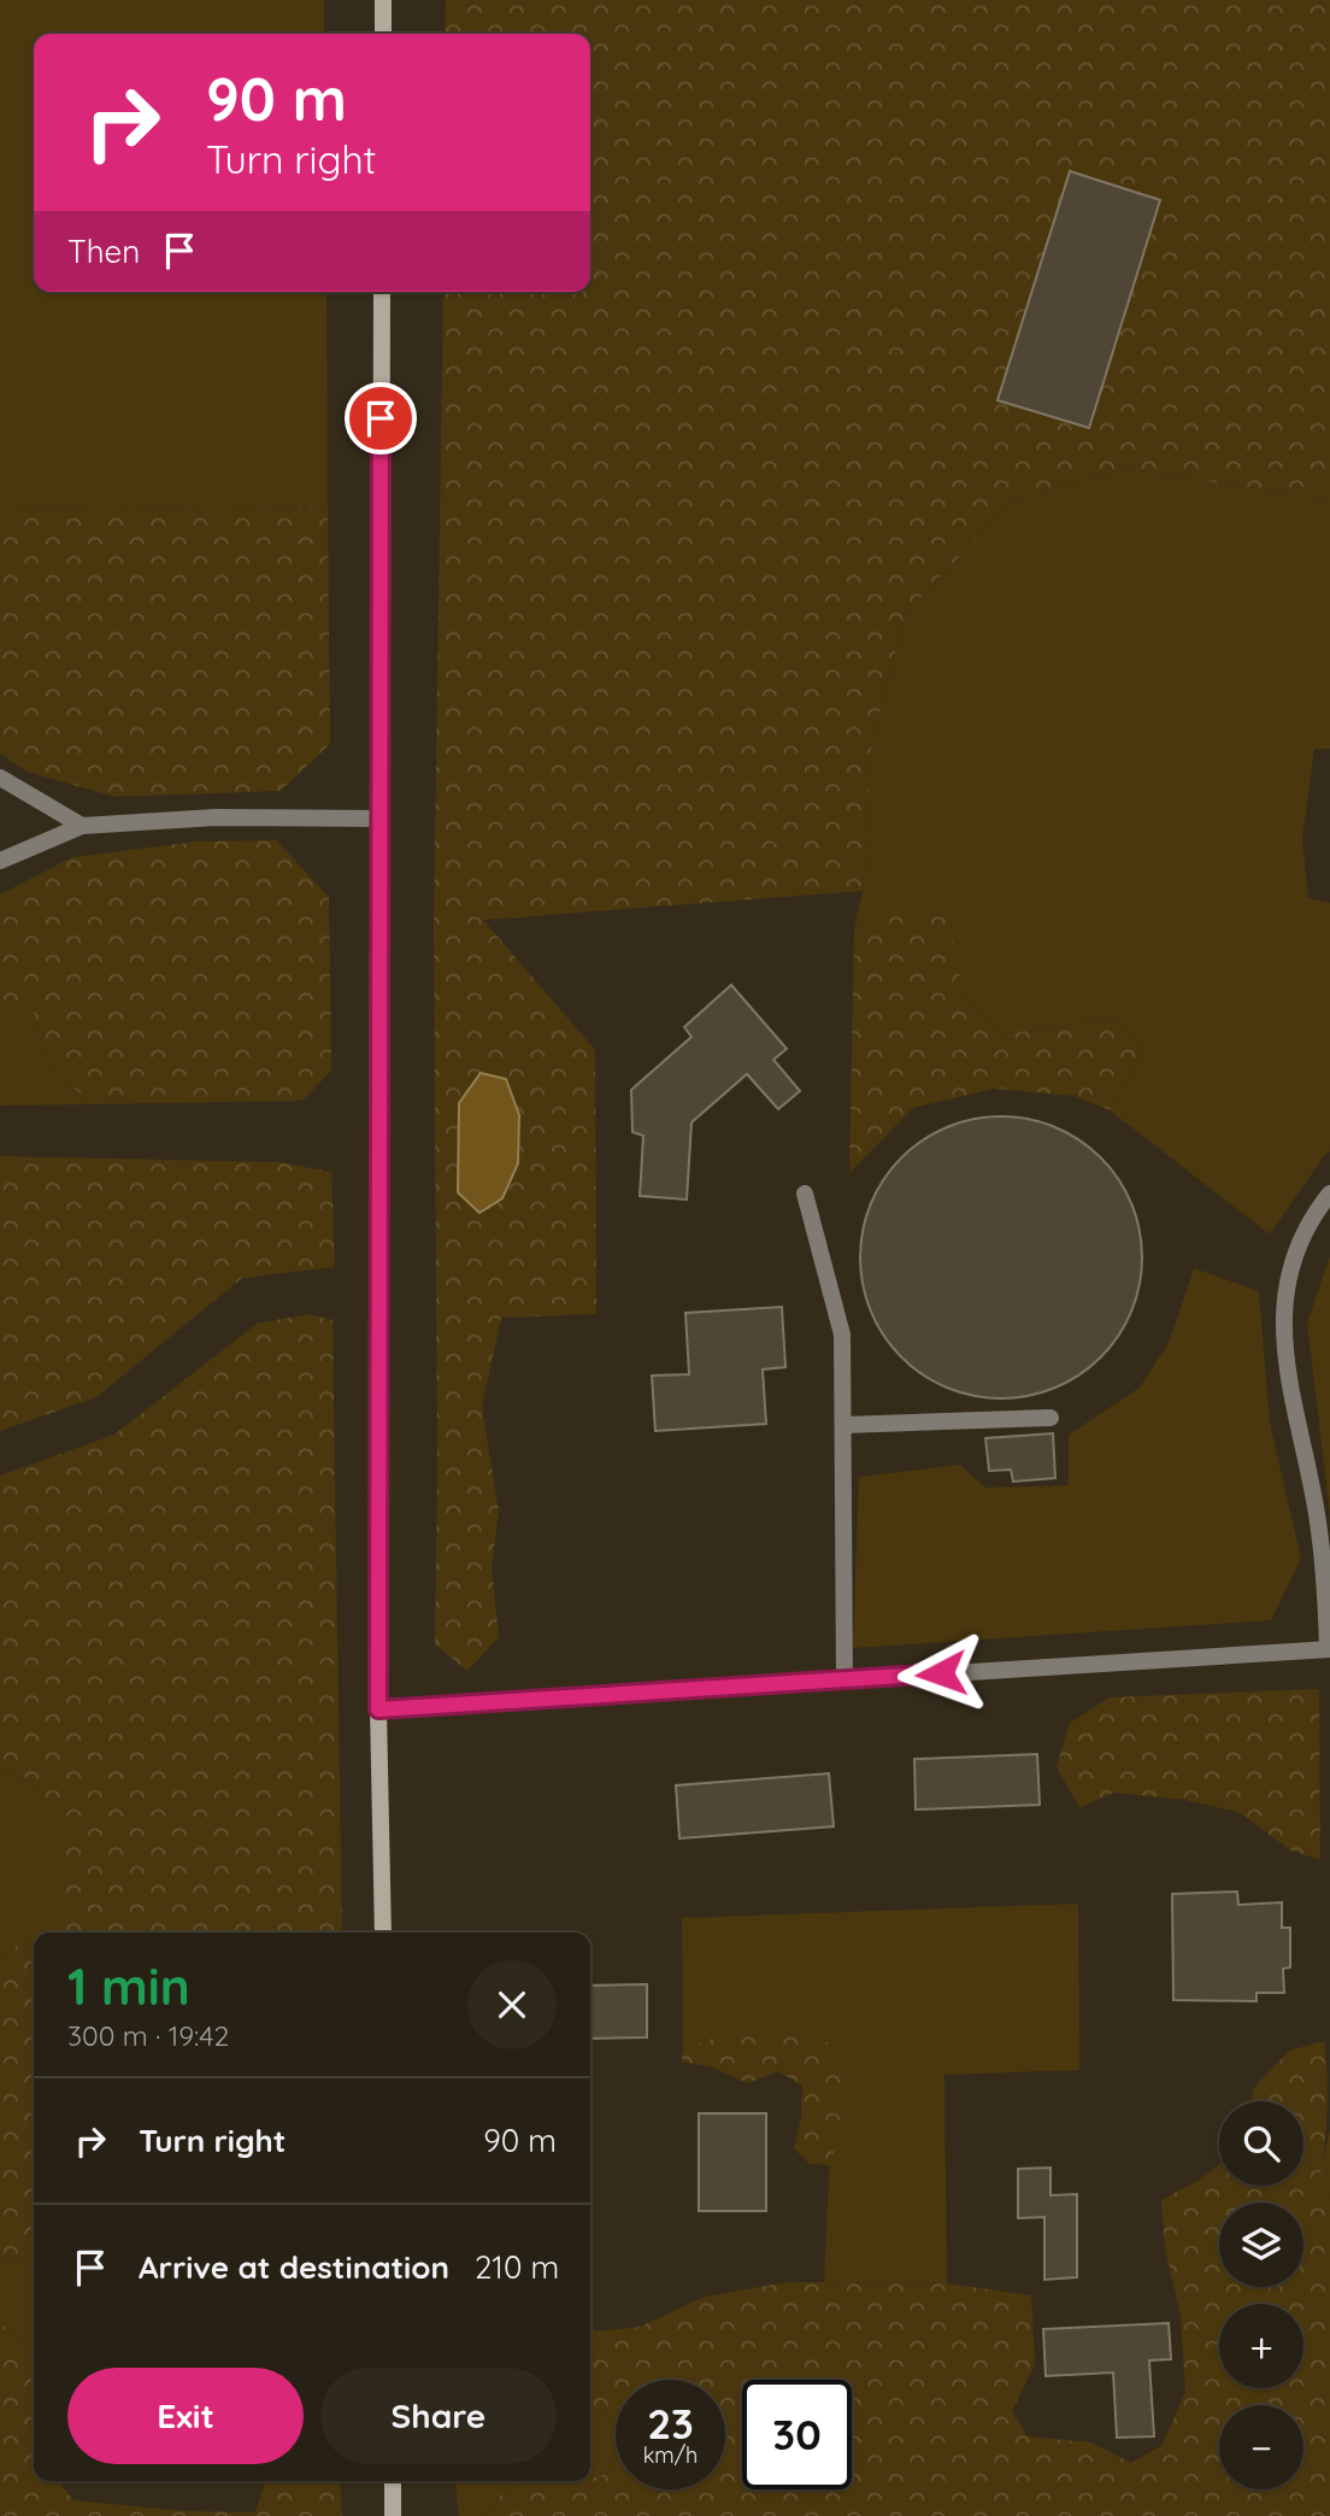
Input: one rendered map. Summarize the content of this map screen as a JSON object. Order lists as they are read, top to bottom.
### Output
{
  "page": {
    "turn": ["90 m", "Turn right"],
    "then": "Then",
    "heading": ["1 min", "300 m · 19:42"],
    "list": [
      {
        "name": "Turn right",
        "value": "90 m"
      },
      {
        "name": "Arrive at destination",
        "value": "210 m"
      }
    ],
    "map_buttons": ["+", "−"],
    "buttons": ["Exit", "Share"],
    "speed": "23 km/h",
    "limit": "30"
  }
}
